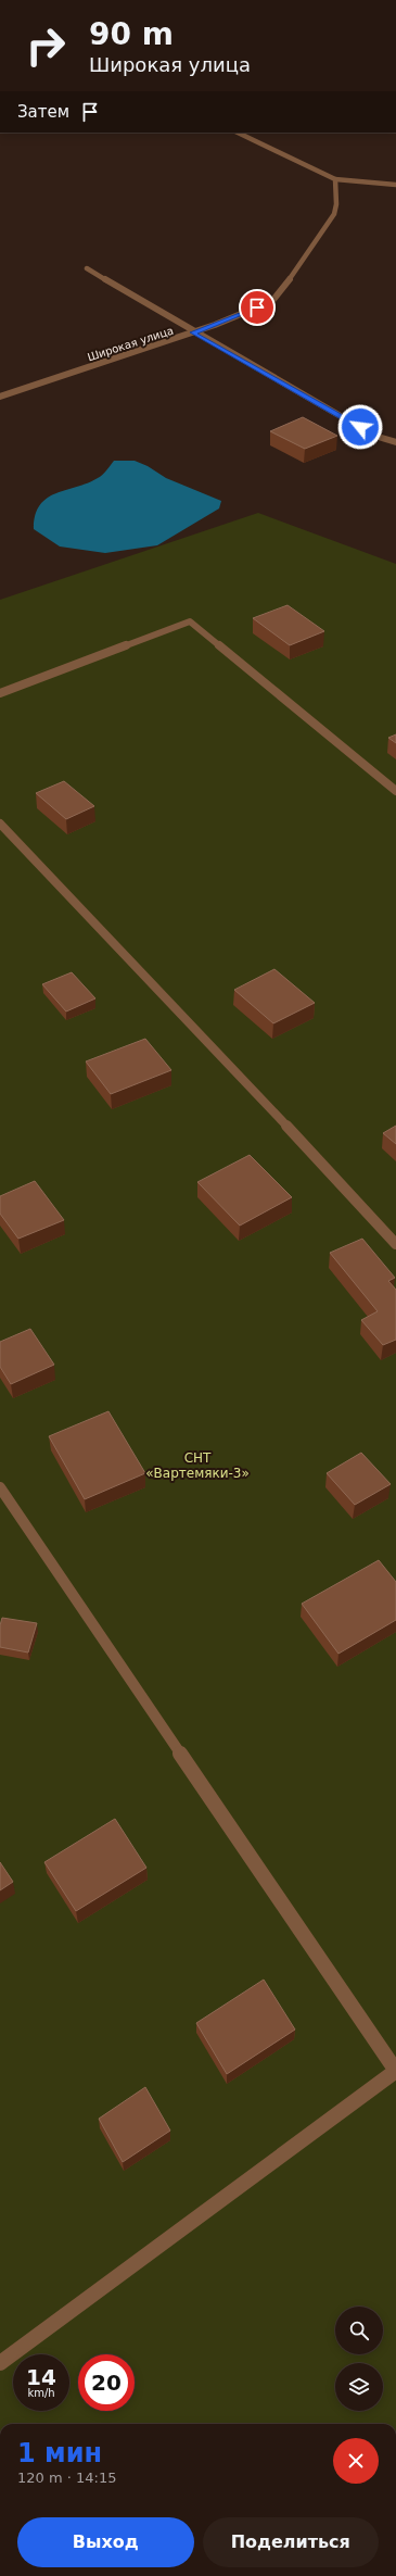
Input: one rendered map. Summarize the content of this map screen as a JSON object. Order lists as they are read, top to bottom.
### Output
{
  "streets": {
    "street": ["Широкая улица"]
  },
  "parks": ["СНТ «Вартемяки-3»"],
  "page": {
    "turn": ["90 m", "Широкая улица"],
    "then": "Затем",
    "speed": "14 km/h",
    "limit": "20",
    "heading": ["1 мин", "120 m · 14:15"],
    "buttons": ["Выход", "Поделиться"]
  }
}
